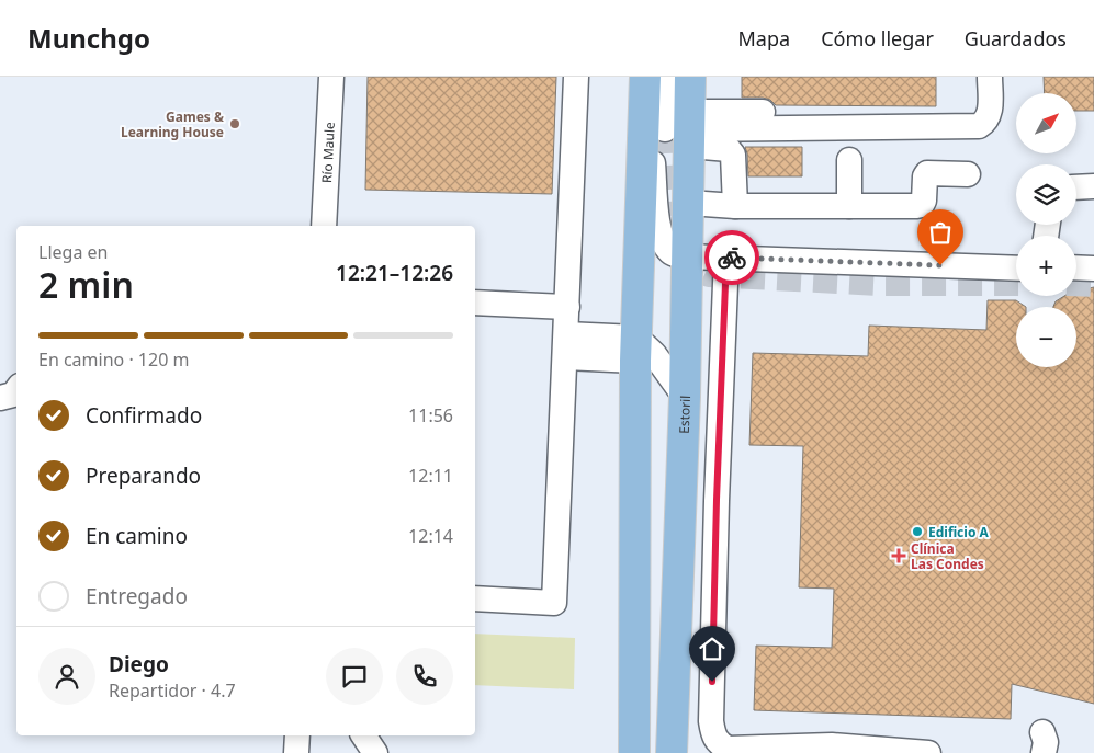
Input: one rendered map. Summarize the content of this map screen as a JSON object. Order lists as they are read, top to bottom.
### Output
{
  "streets": {
    "main road": ["Estoril"],
    "street": ["Río Maule"]
  },
  "places": {
    "other": ["Games & Learning House", "Edificio A"],
    "health": ["Clínica Las Condes"]
  },
  "north": "top right",
  "page": {
    "header": "Munchgo",
    "nav": ["Mapa", "Cómo llegar", "Guardados"],
    "map_buttons": ["+", "−"],
    "heading": ["2 min", "Llega en", "12:21–12:26"],
    "panel": ["Diego", "Repartidor · 4.7"],
    "bar": "En camino · 120 m",
    "list": [
      ["Confirmado", "11:56"],
      ["Preparando", "12:11"],
      ["En camino", "12:14"],
      "Entregado"
    ]
  }
}
